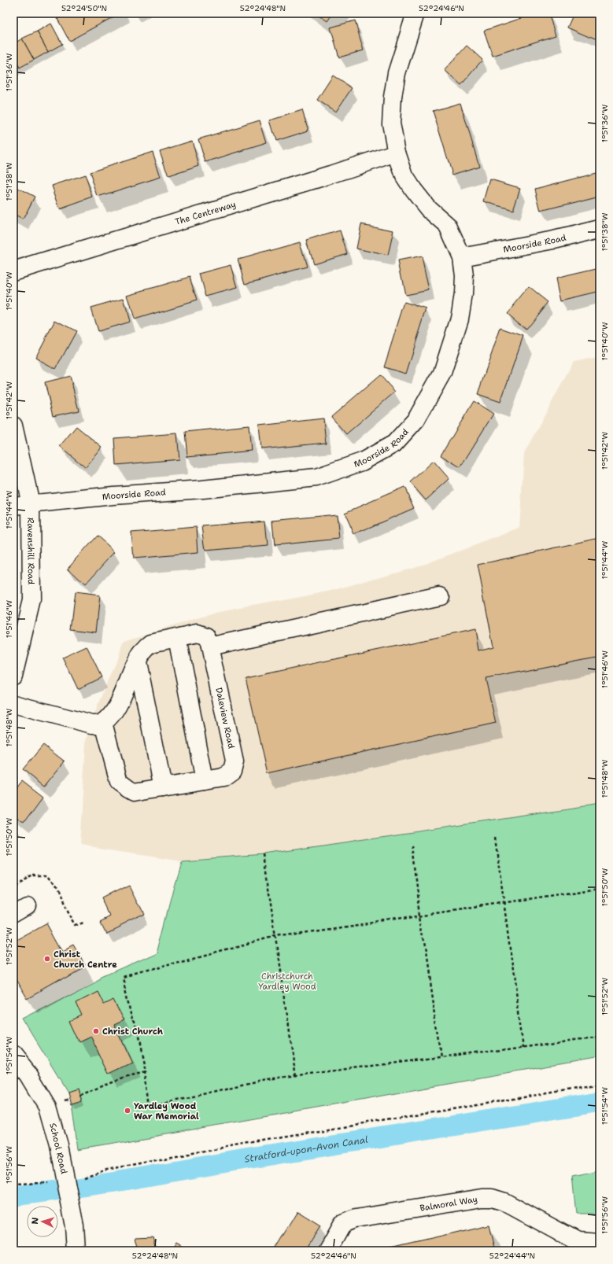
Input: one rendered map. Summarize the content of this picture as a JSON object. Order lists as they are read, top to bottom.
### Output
{
  "streets": {
    "street": [
      "The Centreway",
      "Moorside Road",
      "Ravenshill Road",
      "Daleview Road",
      "School Road",
      "Balmoral Way"
    ]
  },
  "crossings": [
    ["Moorside Road", "Ravenshill Road"]
  ],
  "water": ["Stratford-upon-Avon Canal"],
  "parks": ["Christchurch Yardley Wood"],
  "places": ["Christ Church Centre", "Christ Church", "Yardley Wood War Memorial"],
  "north": "left",
  "coordinates": [
    "52°24'50\"N",
    "52°24'48\"N",
    "52°24'46\"N",
    "1°51'36\"W",
    "1°51'38\"W",
    "1°51'40\"W",
    "1°51'42\"W",
    "1°51'44\"W",
    "1°51'46\"W",
    "1°51'48\"W",
    "1°51'50\"W",
    "1°51'52\"W",
    "1°51'54\"W",
    "1°51'56\"W",
    "52°24'44\"N"
  ]
}
